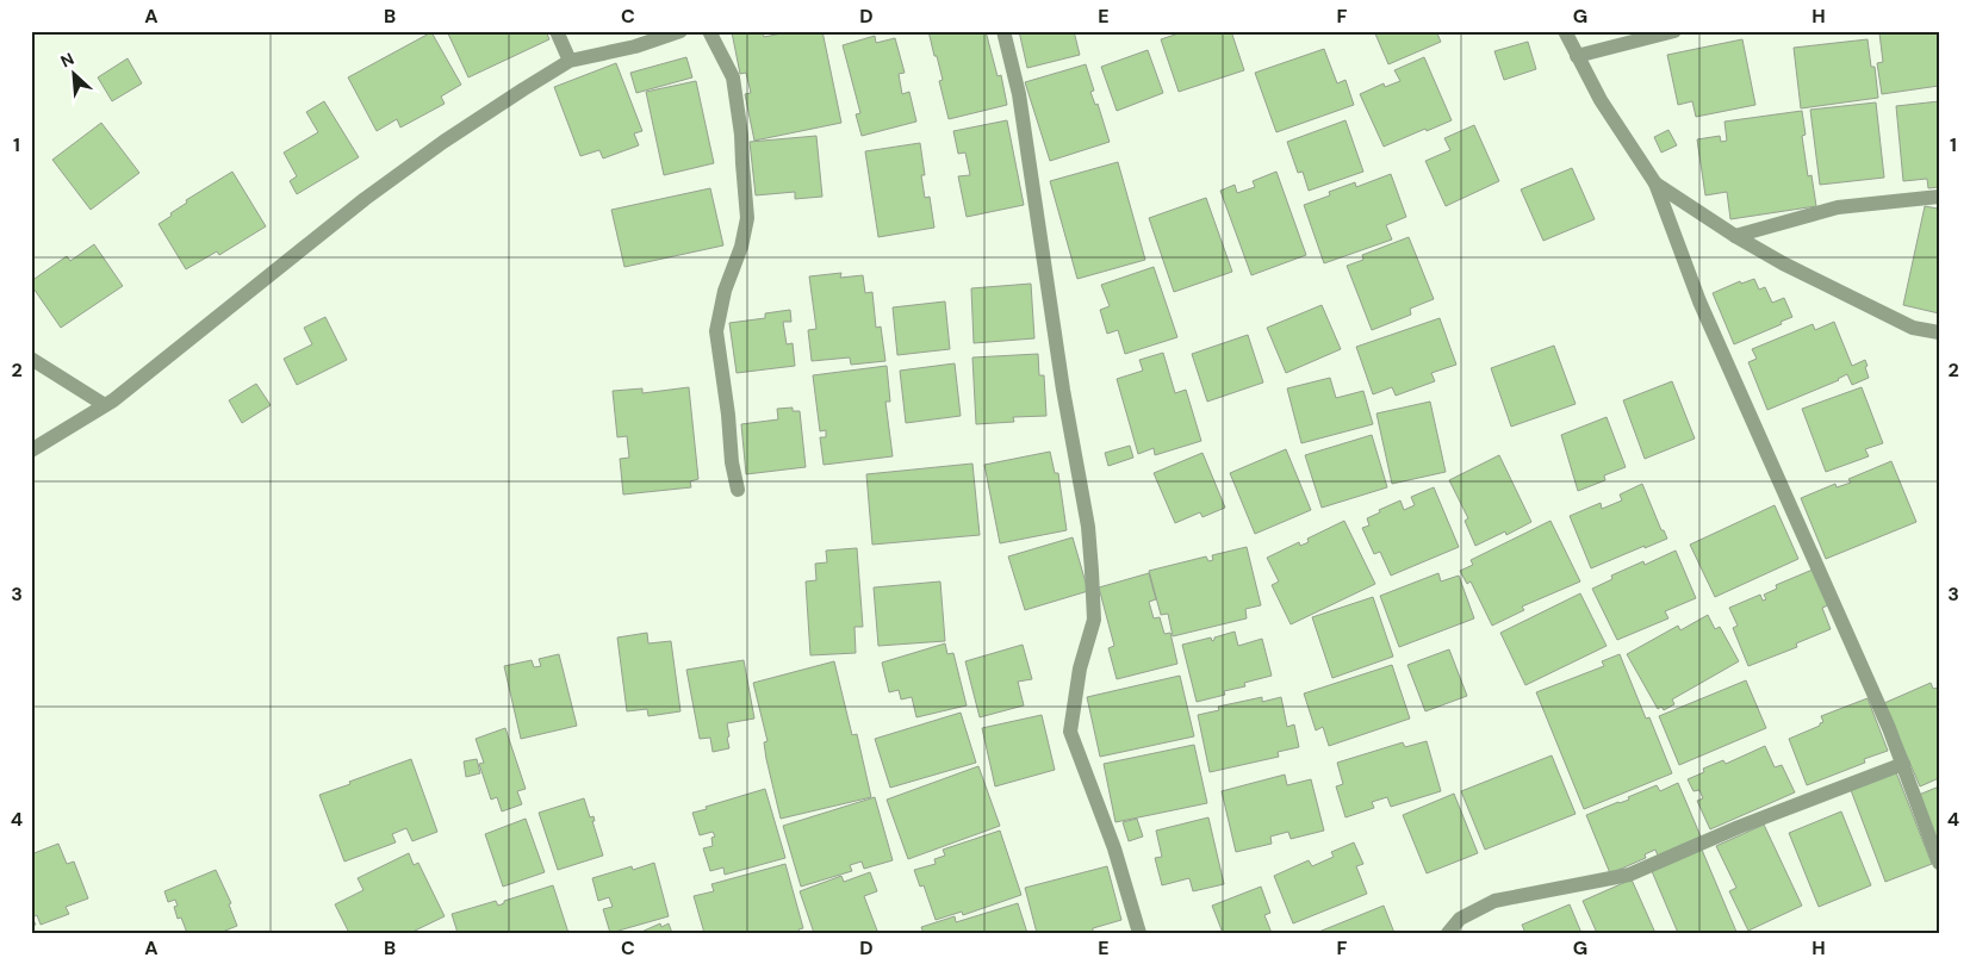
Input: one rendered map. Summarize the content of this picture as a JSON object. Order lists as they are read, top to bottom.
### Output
{
  "north": "top left",
  "grid": {
    "columns": [
      "A",
      "B",
      "C",
      "D",
      "E",
      "F",
      "G",
      "H"
    ],
    "rows": [
      "1",
      "2",
      "3",
      "4"
    ]
  }
}
